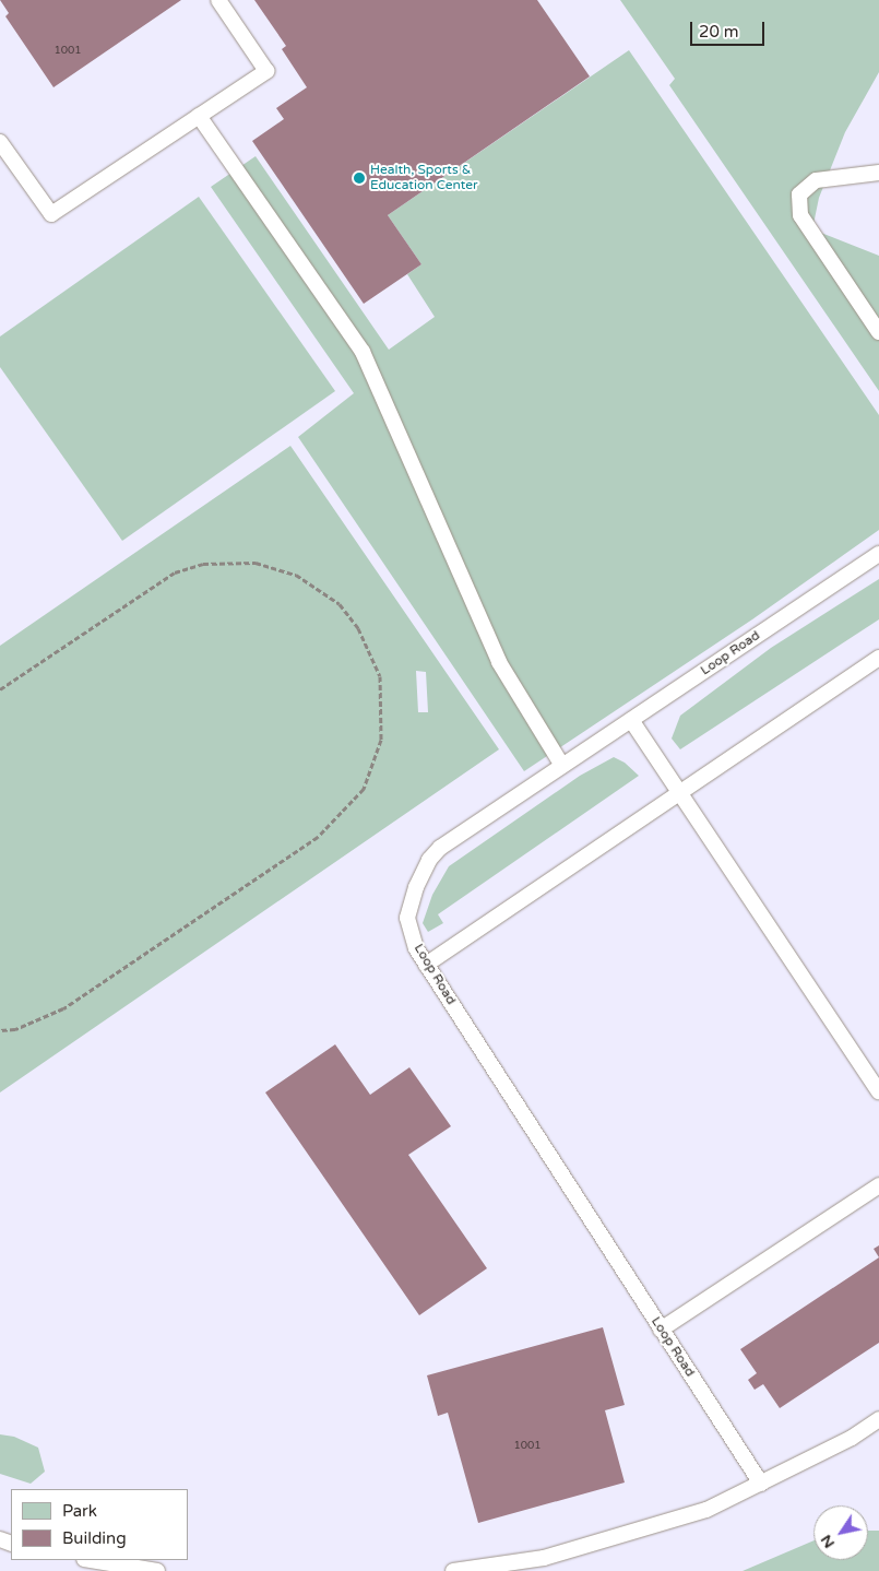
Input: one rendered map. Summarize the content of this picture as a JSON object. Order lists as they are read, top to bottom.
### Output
{
  "streets": {
    "lane": ["Loop Road"]
  },
  "places": ["Health, Sports & Education Center"],
  "house_numbers": ["1001", "1001"],
  "legend": ["Park", "Building"],
  "scale_bar": "20 m",
  "north": "bottom left"
}
